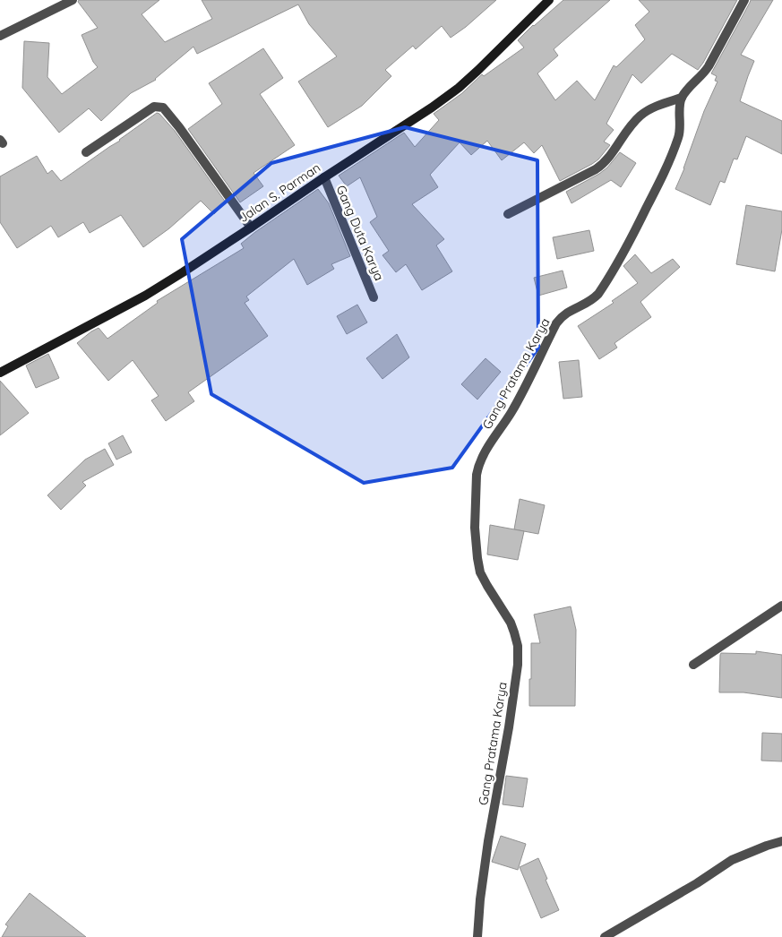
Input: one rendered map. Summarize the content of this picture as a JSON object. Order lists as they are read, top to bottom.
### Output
{
  "streets": {
    "main road": ["Jalan S. Parman"],
    "street": ["Gang Duta Karya", "Gang Pratama Karya"]
  },
  "crossings": [
    ["Jalan S. Parman", "Gang Duta Karya"]
  ]
}
